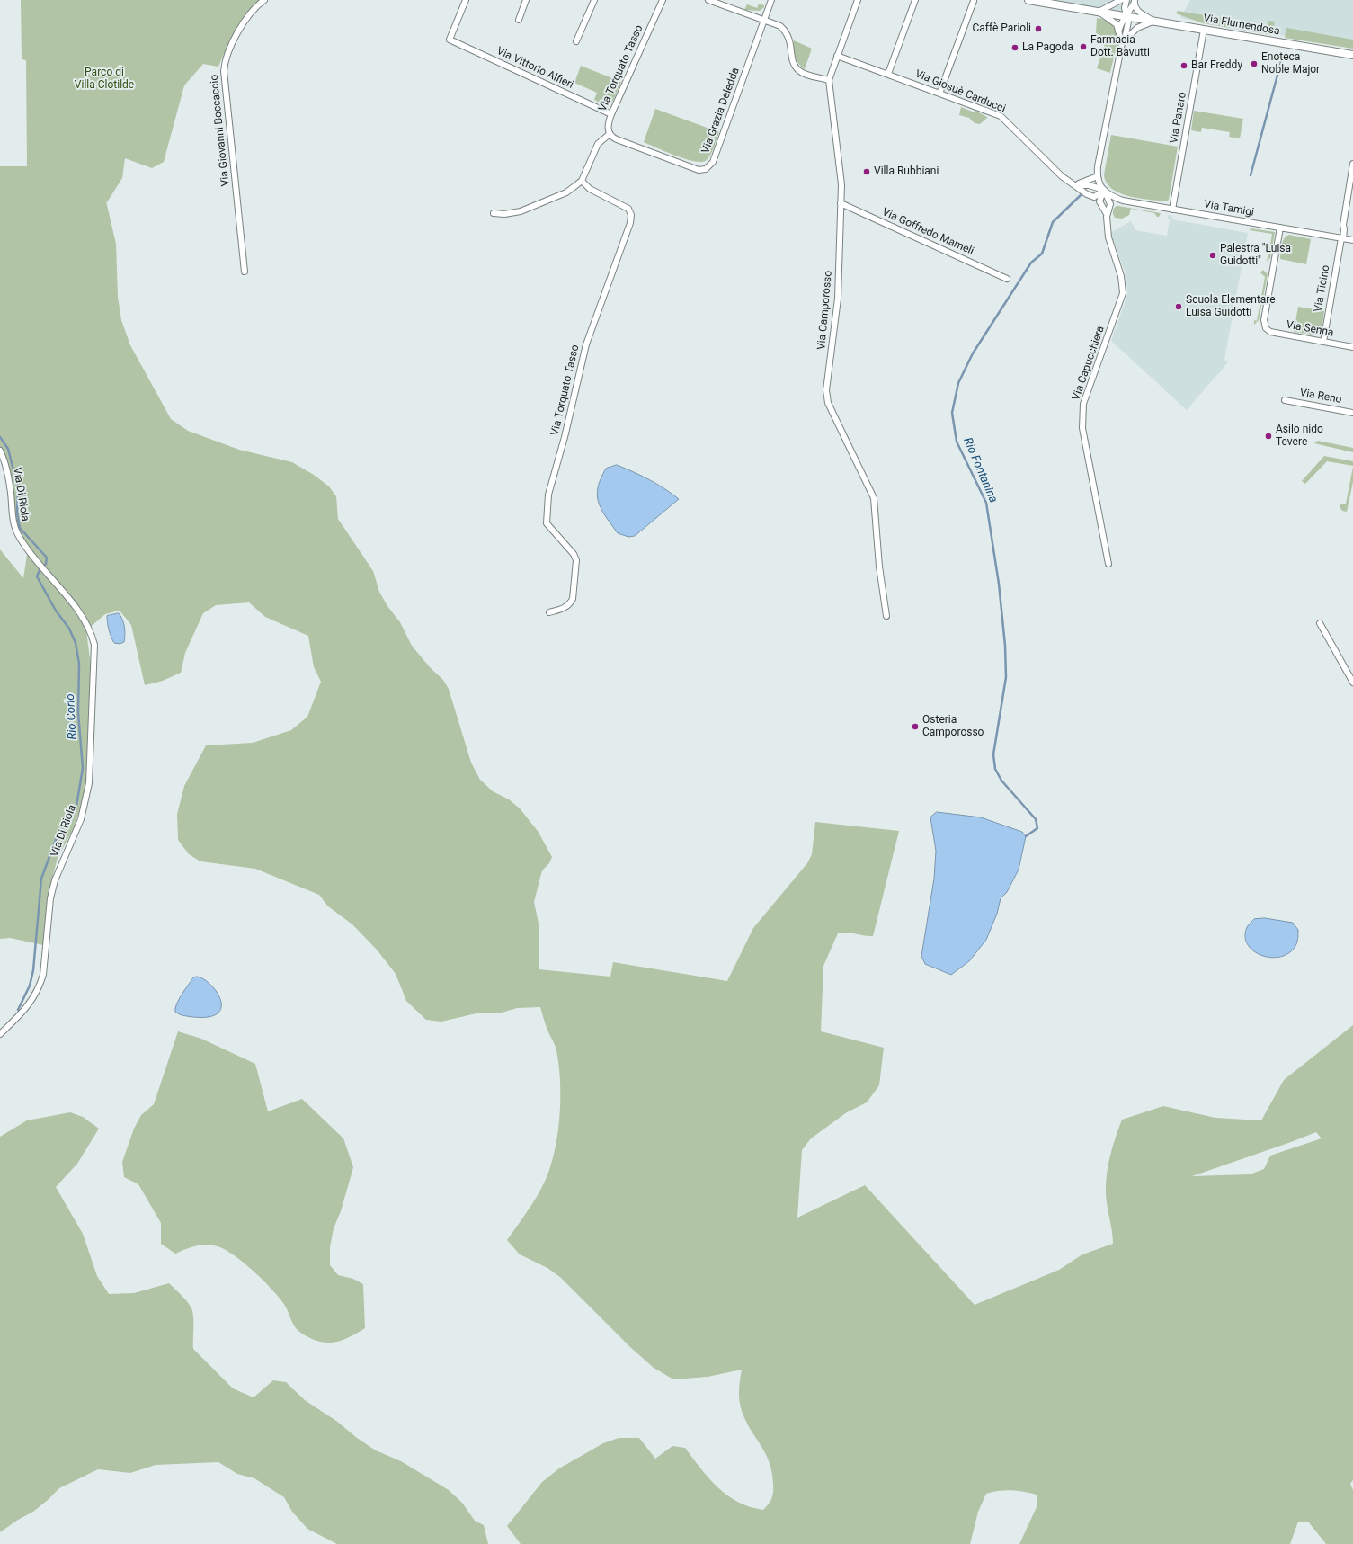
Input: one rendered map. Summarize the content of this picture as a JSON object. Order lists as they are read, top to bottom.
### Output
{
  "streets": {
    "street": [
      "Via Flumendosa",
      "Via Vittorio Alfieri",
      "Via Torquato Tasso",
      "Via Giosuè Carducci",
      "Via Grazia Deledda",
      "Via Panaro",
      "Via Giovanni Boccaccio",
      "Via Tamigi",
      "Via Goffredo Mameli",
      "Via Ticino",
      "Via Camporosso",
      "Via Senna",
      "Via Capucchiera",
      "Via Reno",
      "Via Di Riola"
    ]
  },
  "crossings": [
    ["Via Flumendosa", "Via Panaro"],
    ["Via Flumendosa", "Via Capucchiera"],
    ["Via Vittorio Alfieri", "Via Torquato Tasso"],
    ["Via Torquato Tasso", "Via Grazia Deledda"],
    ["Via Giosuè Carducci", "Via Tamigi"],
    ["Via Giosuè Carducci", "Via Camporosso"],
    ["Via Giosuè Carducci", "Via Capucchiera"],
    ["Via Panaro", "Via Tamigi"],
    ["Via Tamigi", "Via Ticino"],
    ["Via Tamigi", "Via Senna"],
    ["Via Tamigi", "Via Capucchiera"],
    ["Via Goffredo Mameli", "Via Camporosso"],
    ["Via Ticino", "Via Senna"]
  ],
  "water": ["Rio Fontanina", "Rio Corlo"],
  "parks": ["Parco di Villa Clotilde"],
  "places": [
    "Caffè Parioli",
    "Farmacia Dott. Bavutti",
    "La Pagoda",
    "Enoteca Noble Major",
    "Bar Freddy",
    "Villa Rubbiani",
    "Palestra \"Luisa Guidotti\"",
    "Scuola Elementare Luisa Guidotti",
    "Asilo nido Tevere",
    "Osteria Camporosso"
  ]
}
